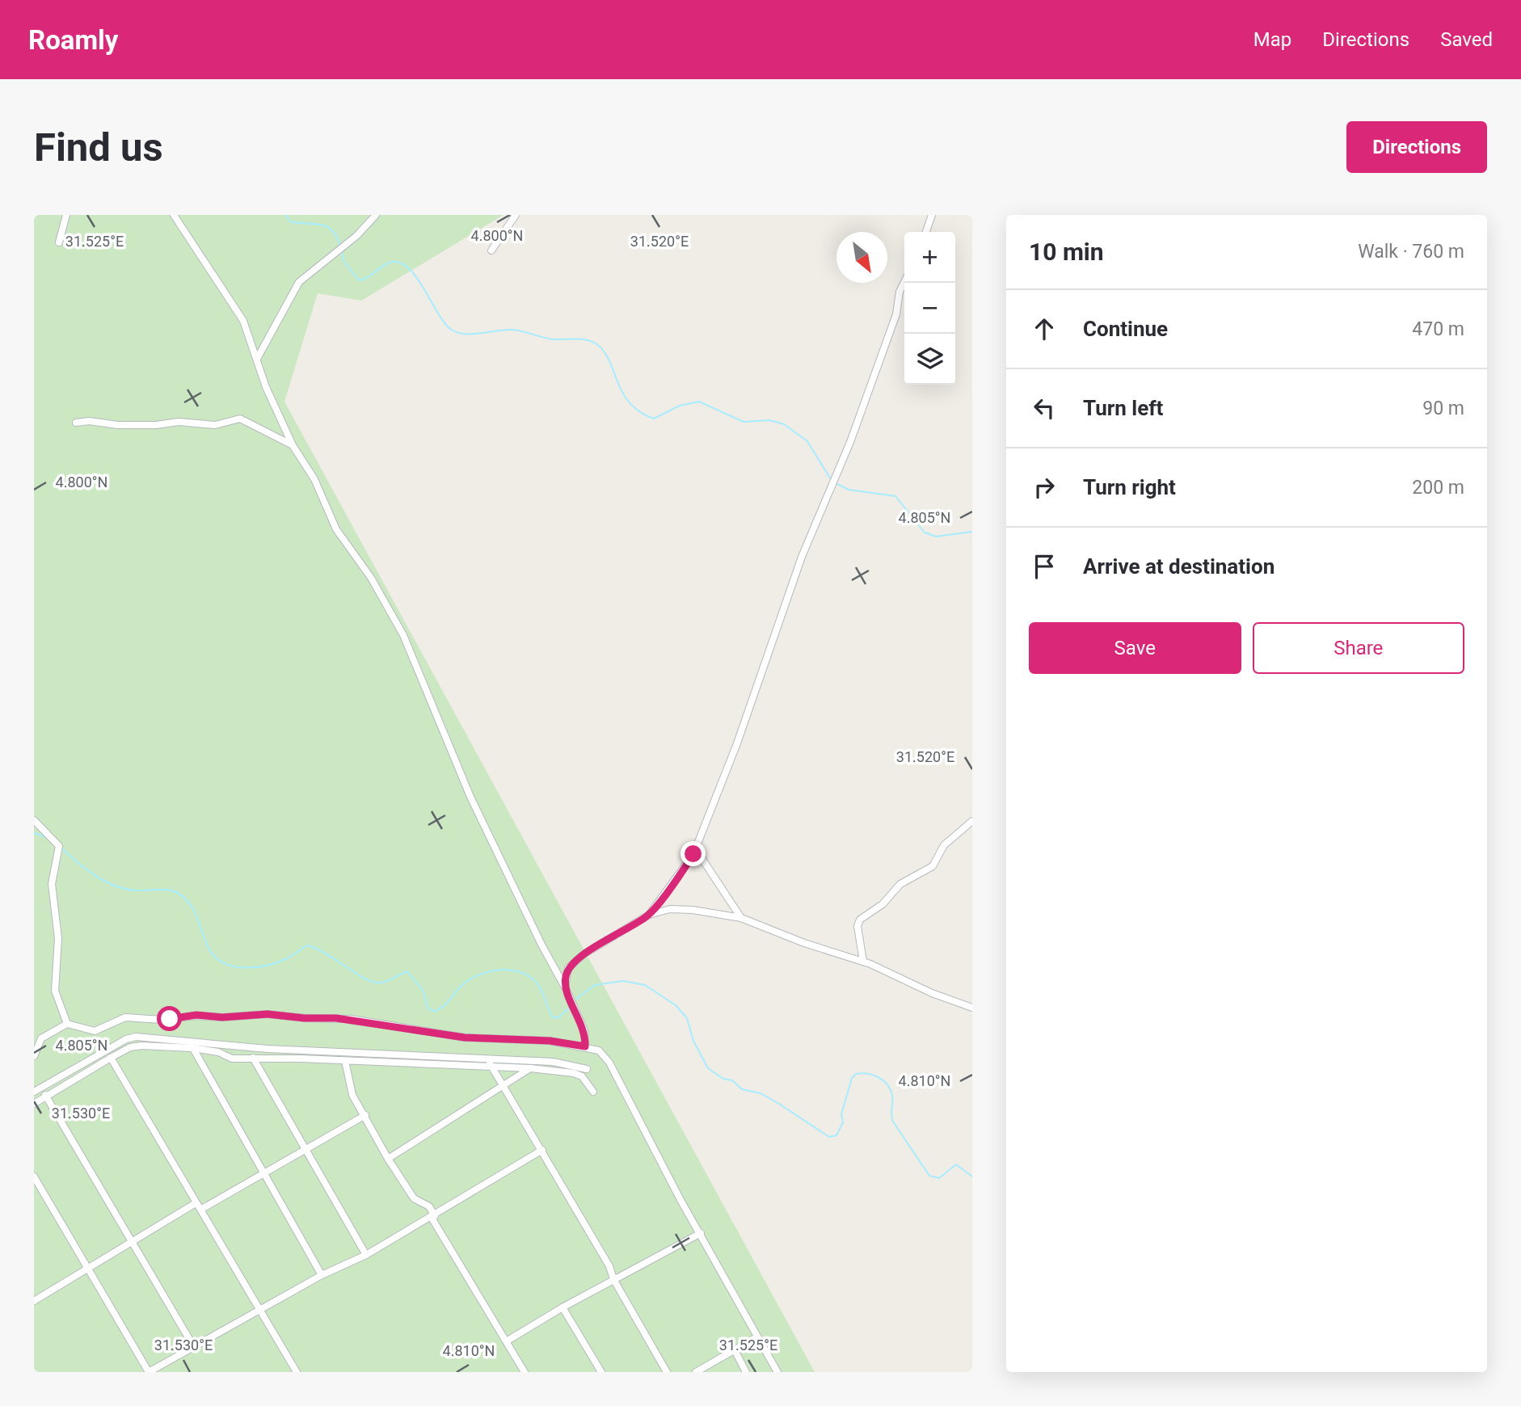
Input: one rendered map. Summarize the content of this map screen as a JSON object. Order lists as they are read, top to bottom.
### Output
{
  "north": "bottom right",
  "page": {
    "header": "Roamly",
    "nav": ["Map", "Directions", "Saved"],
    "buttons": [
      "Directions",
      ["Save", "Share"]
    ],
    "title": "Find us",
    "heading": ["10 min", "Walk · 760 m"],
    "map_buttons": ["+", "−"],
    "list": [
      ["Continue", "470 m"],
      ["Turn left", "90 m"],
      ["Turn right", "200 m"],
      "Arrive at destination"
    ]
  },
  "coordinates": [
    "4.800°N",
    "31.525°E",
    "31.520°E",
    "4.805°N",
    "4.810°N",
    "31.530°E"
  ]
}
